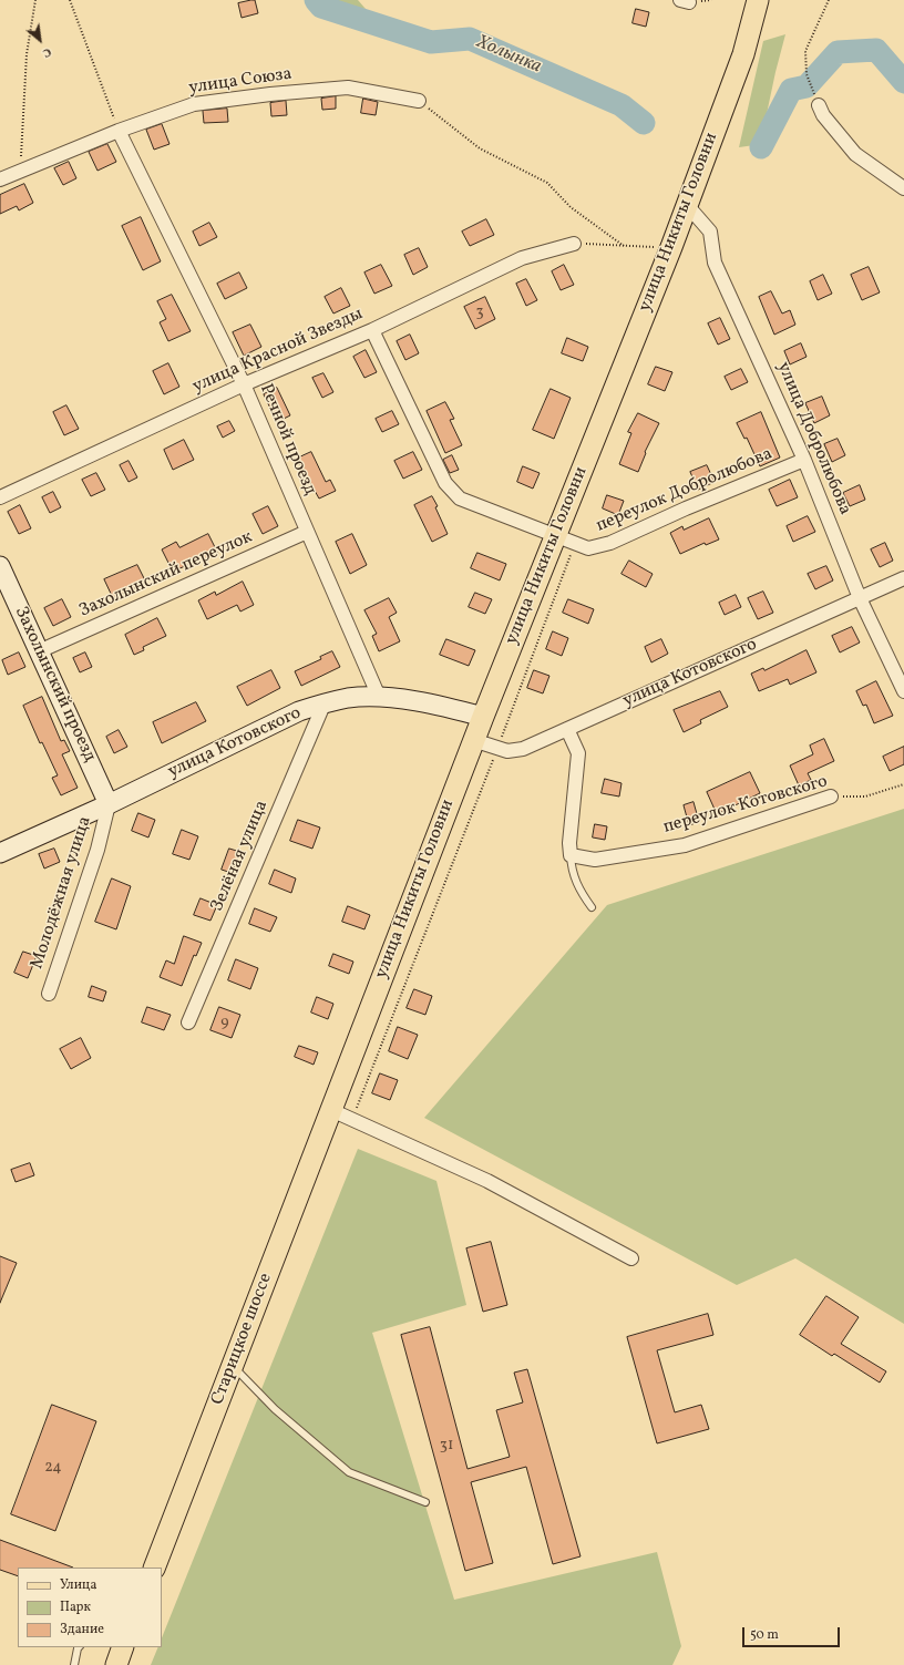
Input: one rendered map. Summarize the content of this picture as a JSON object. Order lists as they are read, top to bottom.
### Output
{
  "streets": {
    "main road": ["улица Никиты Головни", "Старицкое шоссе"],
    "street": [
      "улица Союза",
      "улица Красной Звезды",
      "улица Добролюбова",
      "Речной проезд",
      "переулок Добролюбова",
      "Захолынский переулок",
      "улица Котовского",
      "Захолынский проезд",
      "переулок Котовского",
      "Зелёная улица",
      "Молодёжная улица"
    ]
  },
  "crossings": [
    ["улица Союза", "Речной проезд"],
    ["улица Никиты Головни", "улица Добролюбова"],
    ["улица Никиты Головни", "переулок Добролюбова"],
    ["улица Никиты Головни", "улица Котовского"],
    ["улица Никиты Головни", "Старицкое шоссе"],
    ["улица Красной Звезды", "Речной проезд"],
    ["улица Красной Звезды", "переулок Добролюбова"],
    ["улица Добролюбова", "переулок Добролюбова"],
    ["улица Добролюбова", "улица Котовского"],
    ["Речной проезд", "Захолынский переулок"],
    ["Речной проезд", "улица Котовского"],
    ["Захолынский переулок", "Захолынский проезд"],
    ["улица Котовского", "Захолынский проезд"],
    ["улица Котовского", "Зелёная улица"],
    ["улица Котовского", "Молодёжная улица"],
    ["Захолынский проезд", "Молодёжная улица"]
  ],
  "water": ["Холынка"],
  "house_numbers": [
    "3",
    "9",
    "31",
    "24"
  ],
  "legend": ["Улица", "Парк", "Здание"],
  "scale_bar": "50 m",
  "north": "bottom right"
}
